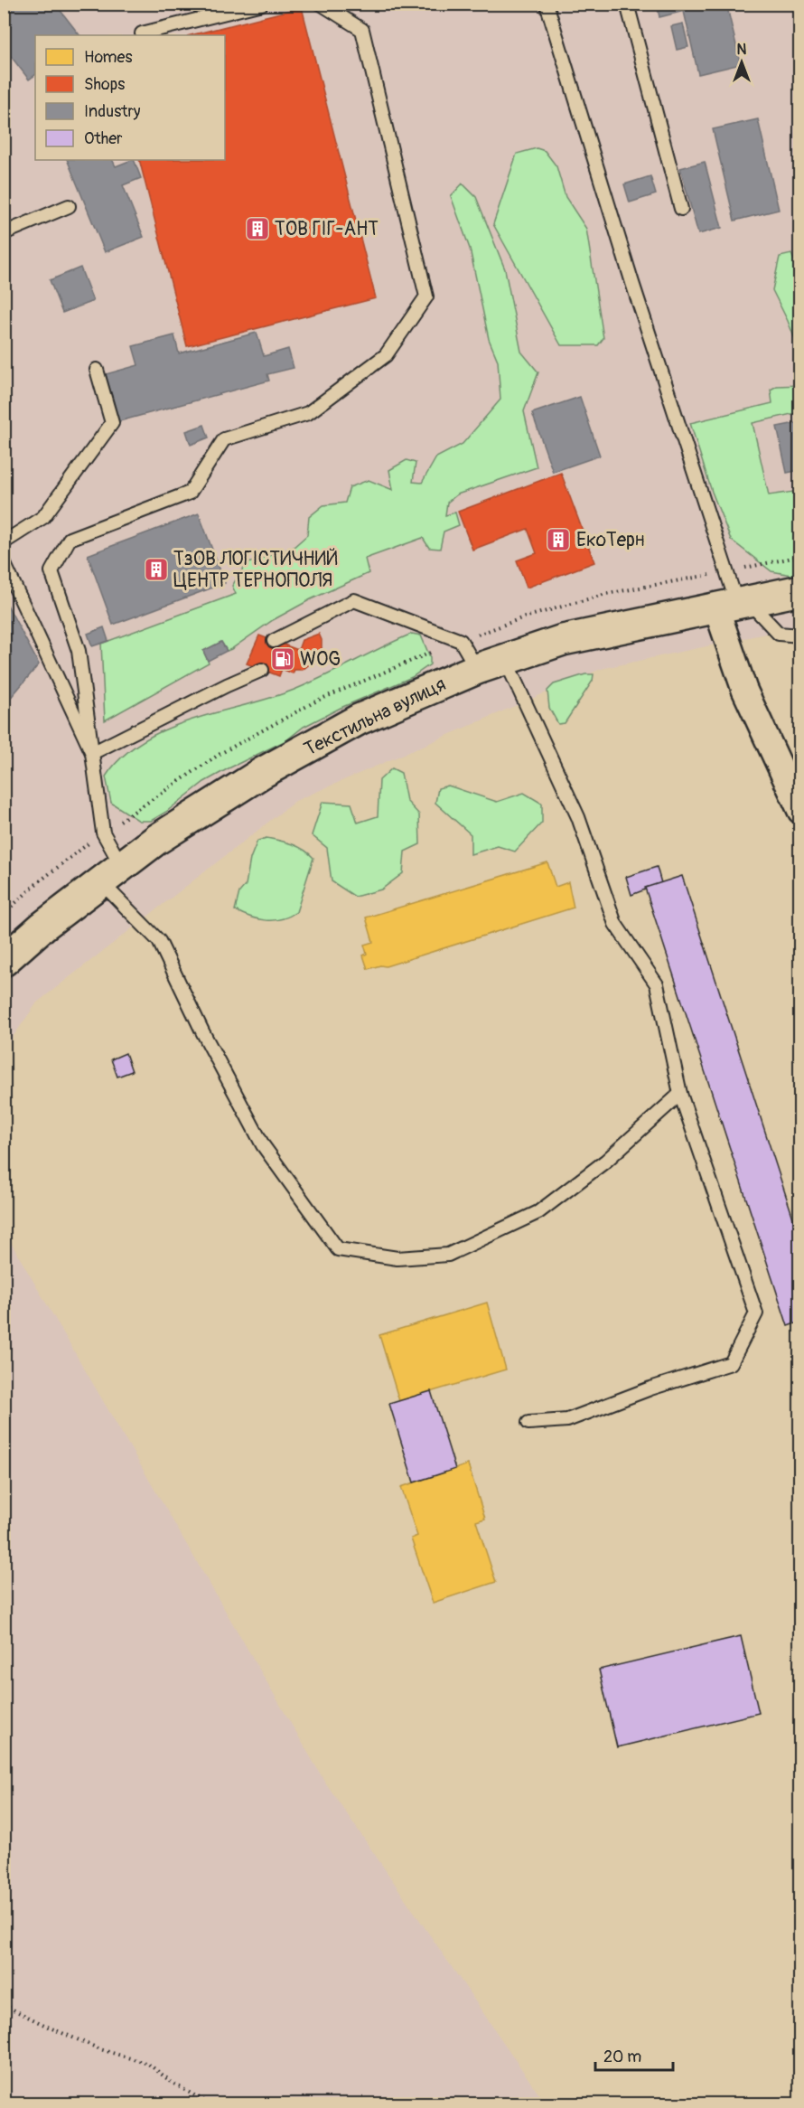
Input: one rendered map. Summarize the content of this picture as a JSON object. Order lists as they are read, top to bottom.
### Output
{
  "streets": {
    "street": ["Текстильна вулиця"]
  },
  "places": {
    "building": ["ТОВ ГІГ-АНТ", "ЕкоТерн", "ТзОВ ЛОГІСТИЧНИЙ ЦЕНТР ТЕРНОПОЛЯ"],
    "fuel station": ["WOG"]
  },
  "legend": [
    "Homes",
    "Shops",
    "Industry",
    "Other"
  ],
  "scale_bar": "20 m",
  "north": "top"
}
